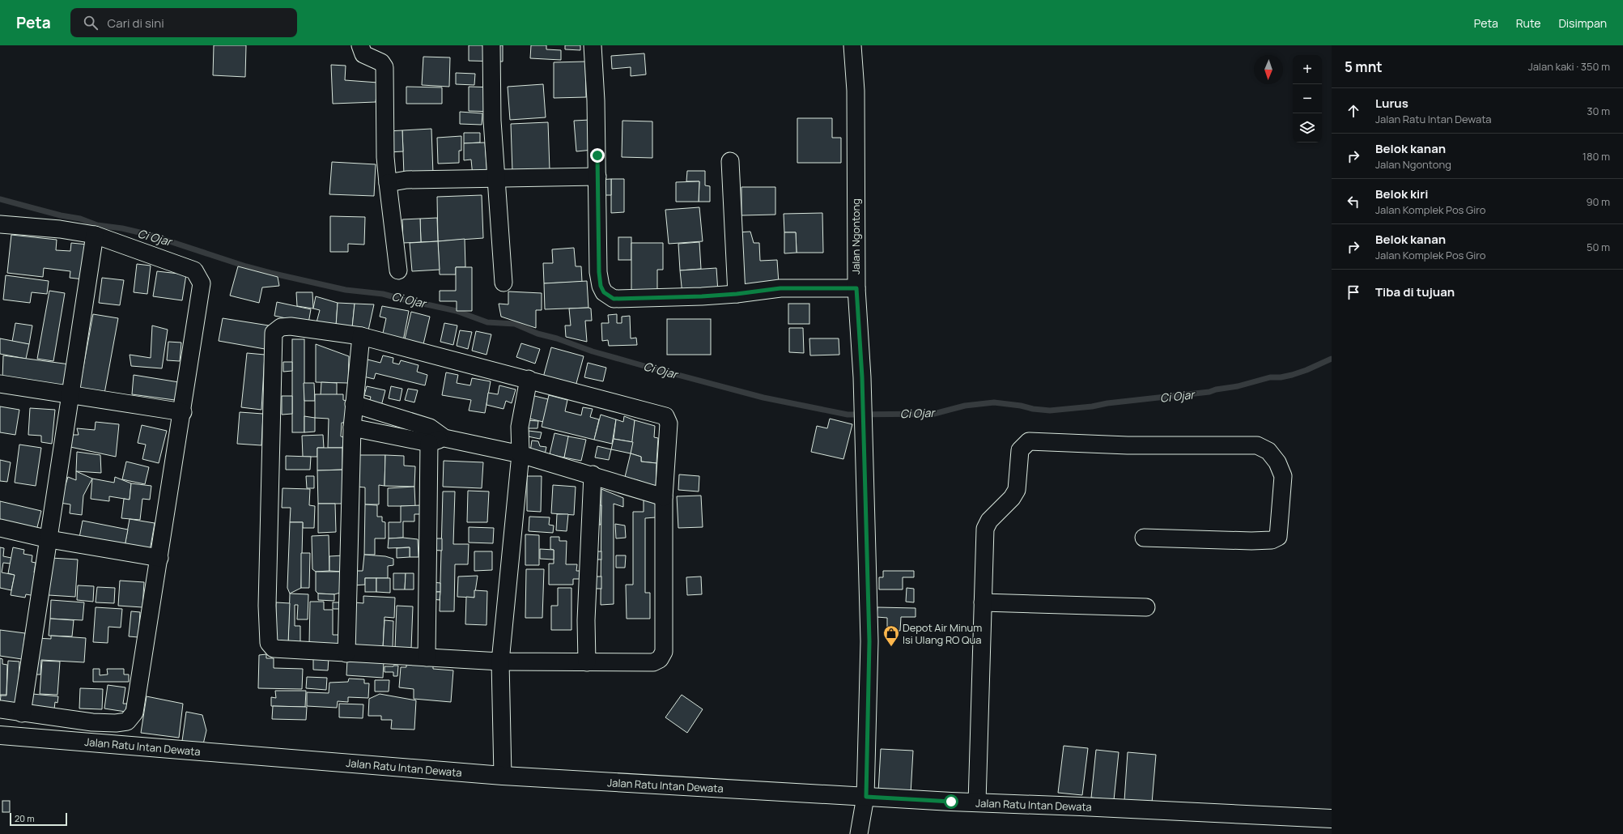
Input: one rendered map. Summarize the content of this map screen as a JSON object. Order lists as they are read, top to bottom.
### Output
{
  "streets": {
    "street": ["Jalan Ngontong", "Jalan Ratu Intan Dewata"]
  },
  "crossings": [
    ["Jalan Ngontong", "Jalan Ratu Intan Dewata"]
  ],
  "water": ["Ci Ojar"],
  "places": {
    "shop": ["Depot Air Minum Isi Ulang RO Qua"]
  },
  "scale_bar": "20 m",
  "north": "bottom",
  "page": {
    "header": "Peta",
    "search": "Cari di sini",
    "nav": ["Peta", "Rute", "Disimpan"],
    "heading": ["5 mnt", "Jalan kaki · 350 m"],
    "map_buttons": ["+", "−"],
    "list": [
      ["Lurus", "Jalan Ratu Intan Dewata", "30 m"],
      ["Belok kanan", "Jalan Ngontong", "180 m"],
      ["Belok kiri", "Jalan Komplek Pos Giro", "90 m"],
      ["Belok kanan", "Jalan Komplek Pos Giro", "50 m"],
      "Tiba di tujuan"
    ],
    "scale": "20 m"
  }
}
